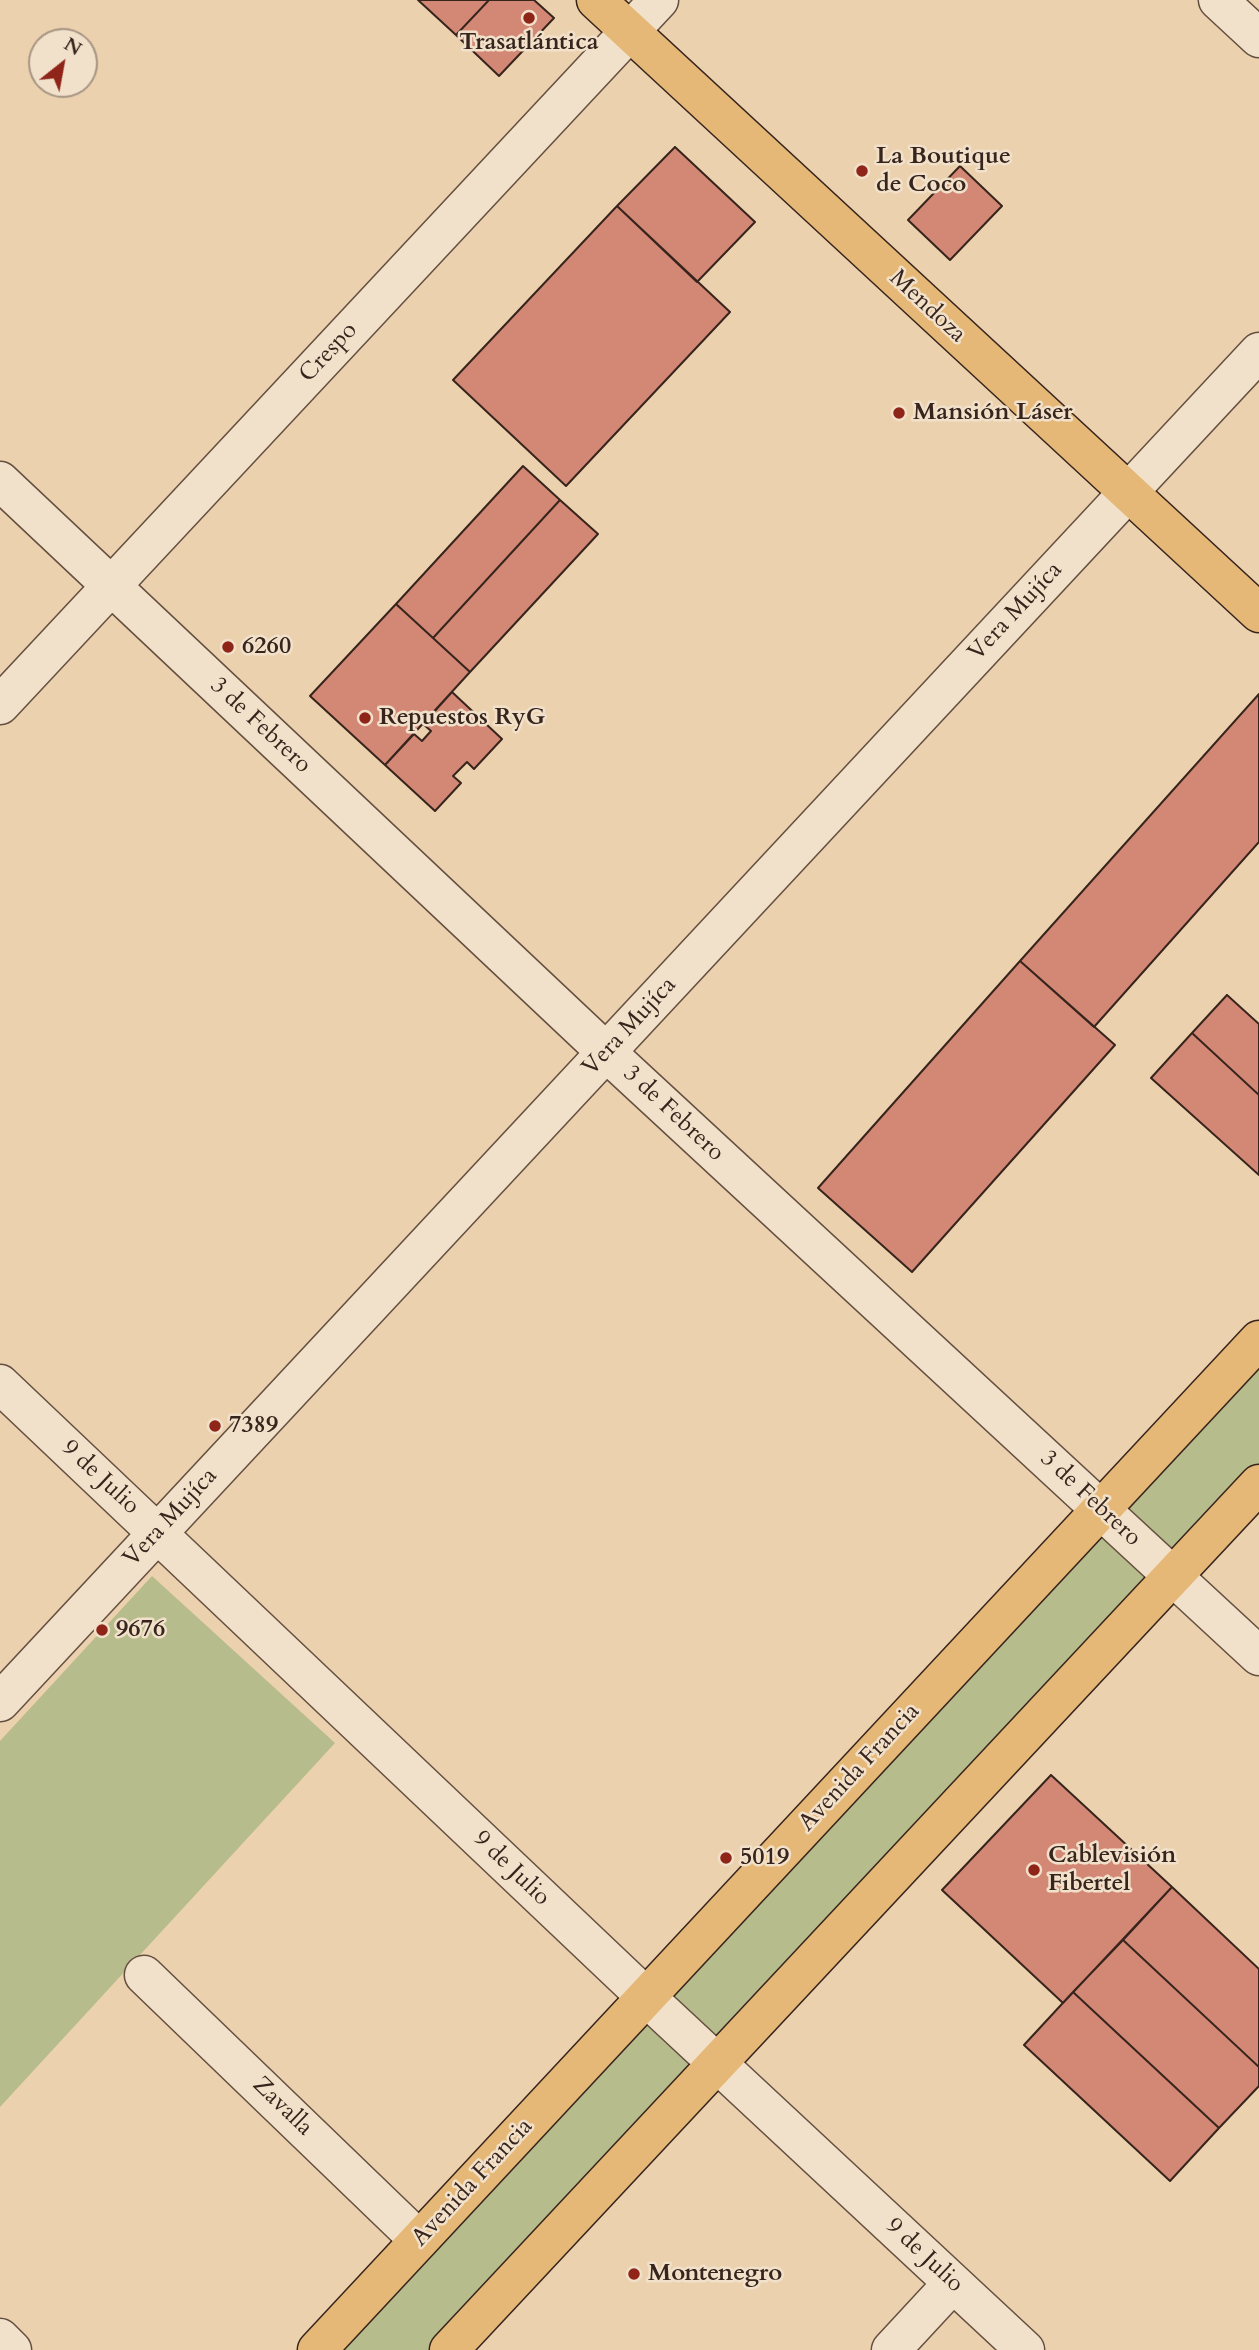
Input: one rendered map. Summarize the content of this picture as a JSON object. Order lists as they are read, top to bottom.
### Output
{
  "streets": {
    "main road": ["Mendoza", "Avenida Francia"],
    "street": [
      "Crespo",
      "Vera Mujíca",
      "3 de Febrero",
      "9 de Julio",
      "Zavalla"
    ]
  },
  "crossings": [
    ["Mendoza", "Crespo"],
    ["Mendoza", "Vera Mujíca"],
    ["Crespo", "3 de Febrero"],
    ["Vera Mujíca", "3 de Febrero"],
    ["Vera Mujíca", "9 de Julio"],
    ["3 de Febrero", "Avenida Francia"],
    ["9 de Julio", "Avenida Francia"],
    ["Avenida Francia", "Zavalla"]
  ],
  "places": [
    "Trasatlántica",
    "La Boutique de Coco",
    "Mansión Láser",
    "6260",
    "Repuestos RyG",
    "7389",
    "9676",
    "5019",
    "Cablevisión Fibertel",
    "Montenegro"
  ],
  "north": "top right"
}
